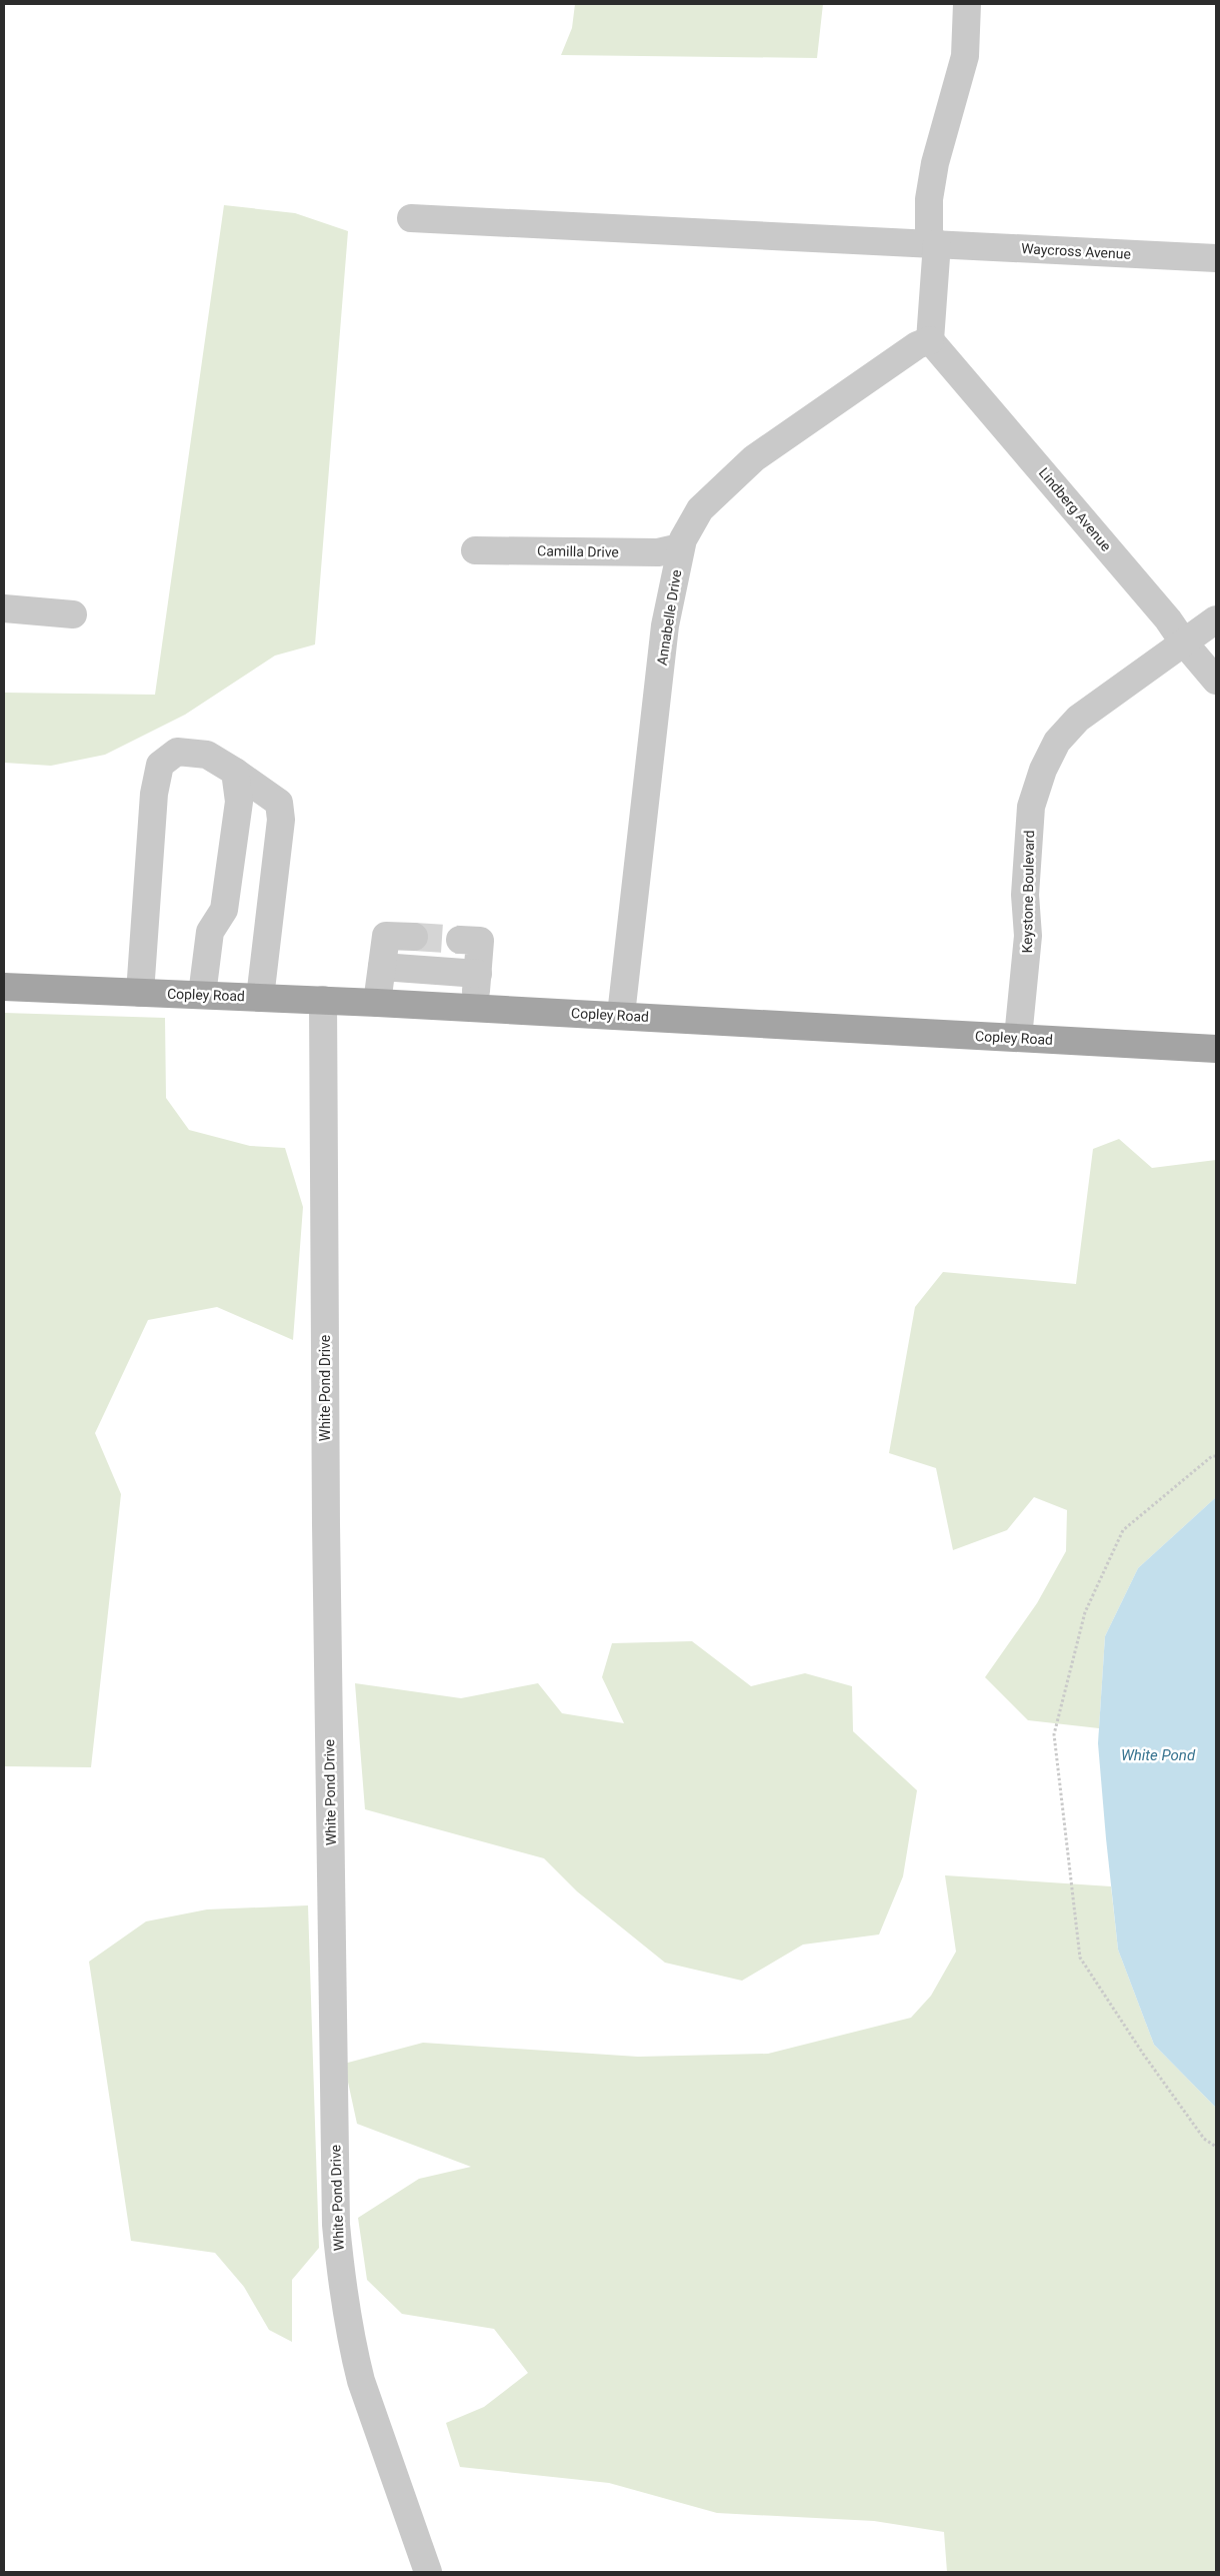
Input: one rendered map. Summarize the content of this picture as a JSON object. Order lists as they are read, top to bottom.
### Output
{
  "streets": {
    "main road": ["Copley Road"],
    "street": [
      "Waycross Avenue",
      "Lindberg Avenue",
      "Camilla Drive",
      "Annabelle Drive",
      "Keystone Boulevard",
      "White Pond Drive"
    ]
  },
  "crossings": [
    ["Lindberg Avenue", "Annabelle Drive"],
    ["Lindberg Avenue", "Keystone Boulevard"],
    ["Camilla Drive", "Annabelle Drive"],
    ["Annabelle Drive", "Copley Road"],
    ["Keystone Boulevard", "Copley Road"],
    ["Copley Road", "White Pond Drive"]
  ],
  "water": ["White Pond"]
}
